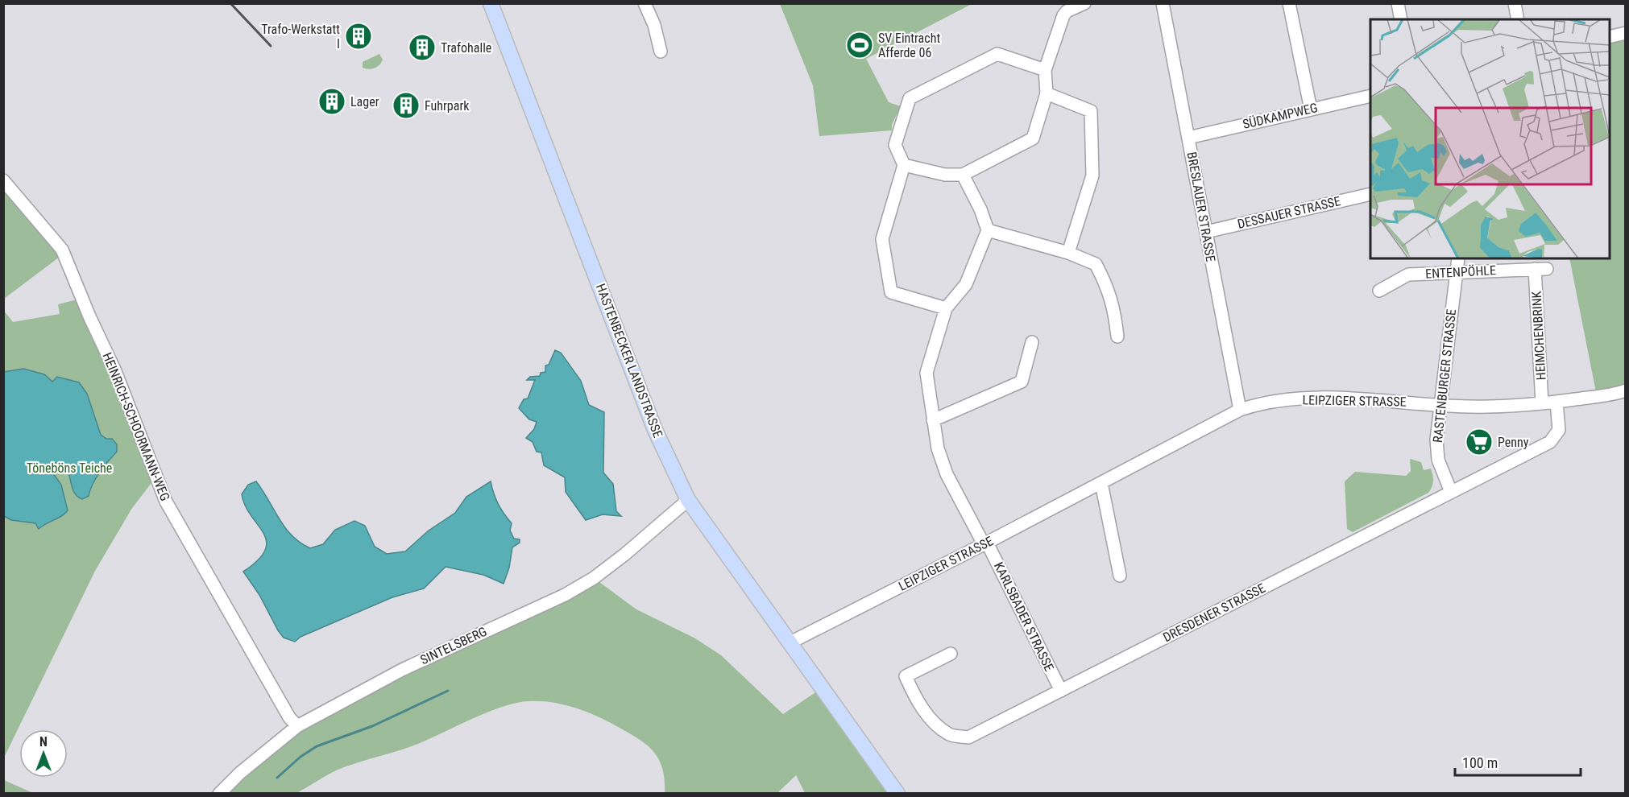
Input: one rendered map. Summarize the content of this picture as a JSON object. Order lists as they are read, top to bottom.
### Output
{
  "streets": {
    "main road": ["HASTENBECKER LANDSTRASSE"],
    "street": [
      "SÜDKAMPWEG",
      "BRESLAUER STRASSE",
      "DESSAUER STRASSE",
      "ENTENPÖHLE",
      "HEIMCHENBRINK",
      "RASTENBURGER STRASSE",
      "LEIPZIGER STRASSE",
      "HEINRICH-SCHOORMANN-WEG",
      "DRESDENER STRASSE",
      "KARLSBADER STRASSE",
      "SINTELSBERG"
    ]
  },
  "crossings": [
    ["SÜDKAMPWEG", "BRESLAUER STRASSE"],
    ["BRESLAUER STRASSE", "DESSAUER STRASSE"],
    ["BRESLAUER STRASSE", "LEIPZIGER STRASSE"],
    ["ENTENPÖHLE", "HEIMCHENBRINK"],
    ["ENTENPÖHLE", "RASTENBURGER STRASSE"],
    ["HEIMCHENBRINK", "LEIPZIGER STRASSE"],
    ["HASTENBECKER LANDSTRASSE", "LEIPZIGER STRASSE"],
    ["HASTENBECKER LANDSTRASSE", "SINTELSBERG"],
    ["RASTENBURGER STRASSE", "LEIPZIGER STRASSE"],
    ["RASTENBURGER STRASSE", "DRESDENER STRASSE"],
    ["LEIPZIGER STRASSE", "DRESDENER STRASSE"],
    ["LEIPZIGER STRASSE", "KARLSBADER STRASSE"],
    ["HEINRICH-SCHOORMANN-WEG", "SINTELSBERG"],
    ["DRESDENER STRASSE", "KARLSBADER STRASSE"]
  ],
  "parks": ["Töneböns Teiche"],
  "places": {
    "building": [
      "Trafo-Werkstatt I",
      "Trafohalle",
      "Lager",
      "Fuhrpark"
    ],
    "sports": ["SV Eintracht Afferde 06"],
    "supermarket": ["Penny"]
  },
  "scale_bar": "100 m",
  "north": "top"
}
